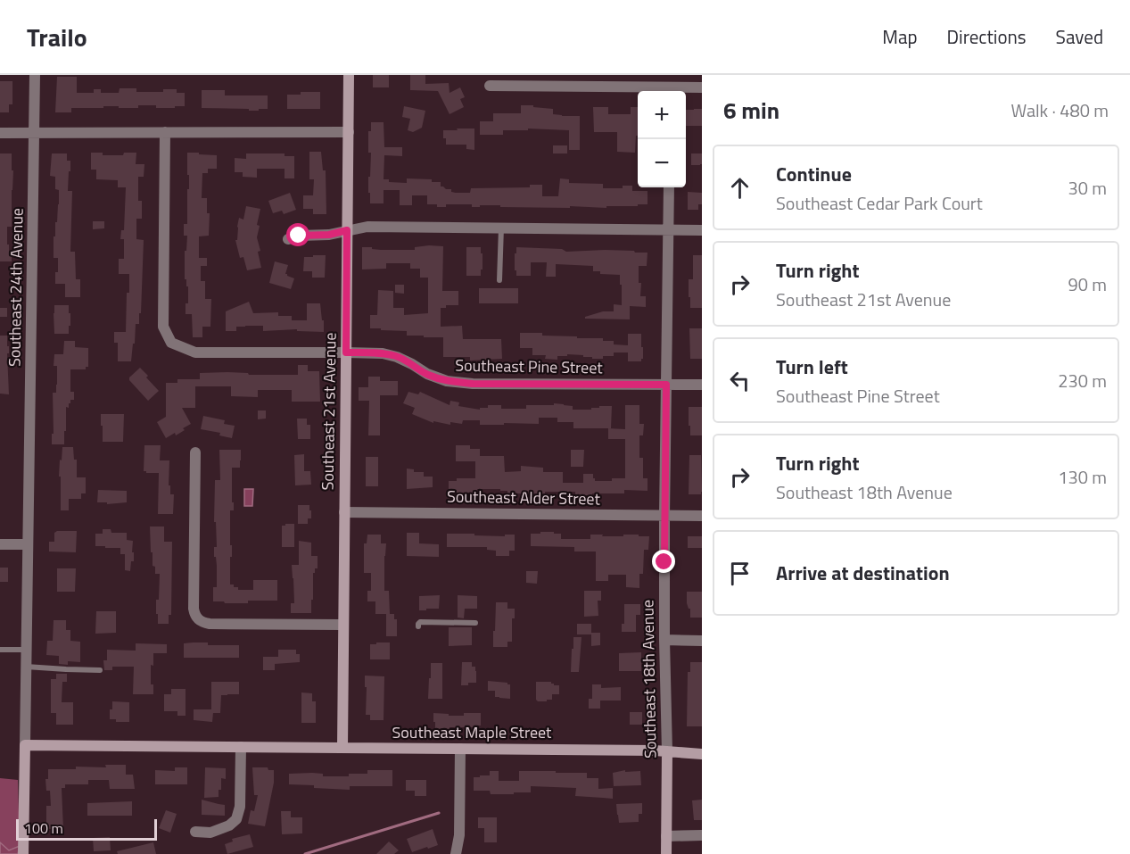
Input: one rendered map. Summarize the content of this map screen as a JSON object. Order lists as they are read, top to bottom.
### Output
{
  "streets": {
    "street": [
      "Southeast 24th Avenue",
      "Southeast Pine Street",
      "Southeast 21st Avenue",
      "Southeast Alder Street",
      "Southeast 18th Avenue",
      "Southeast Maple Street"
    ]
  },
  "crossings": [
    ["Southeast 24th Avenue", "Southeast Maple Street"],
    ["Southeast Pine Street", "Southeast 21st Avenue"],
    ["Southeast Pine Street", "Southeast 18th Avenue"],
    ["Southeast 21st Avenue", "Southeast Alder Street"],
    ["Southeast 21st Avenue", "Southeast Maple Street"],
    ["Southeast Alder Street", "Southeast 18th Avenue"],
    ["Southeast 18th Avenue", "Southeast Maple Street"]
  ],
  "scale_bar": "100 m",
  "page": {
    "header": "Trailo",
    "nav": ["Map", "Directions", "Saved"],
    "heading": ["6 min", "Walk · 480 m"],
    "map_buttons": ["+", "−"],
    "list": [
      ["Continue", "Southeast Cedar Park Court", "30 m"],
      ["Turn right", "Southeast 21st Avenue", "90 m"],
      ["Turn left", "Southeast Pine Street", "230 m"],
      ["Turn right", "Southeast 18th Avenue", "130 m"],
      "Arrive at destination"
    ],
    "scale": "100 m"
  }
}
